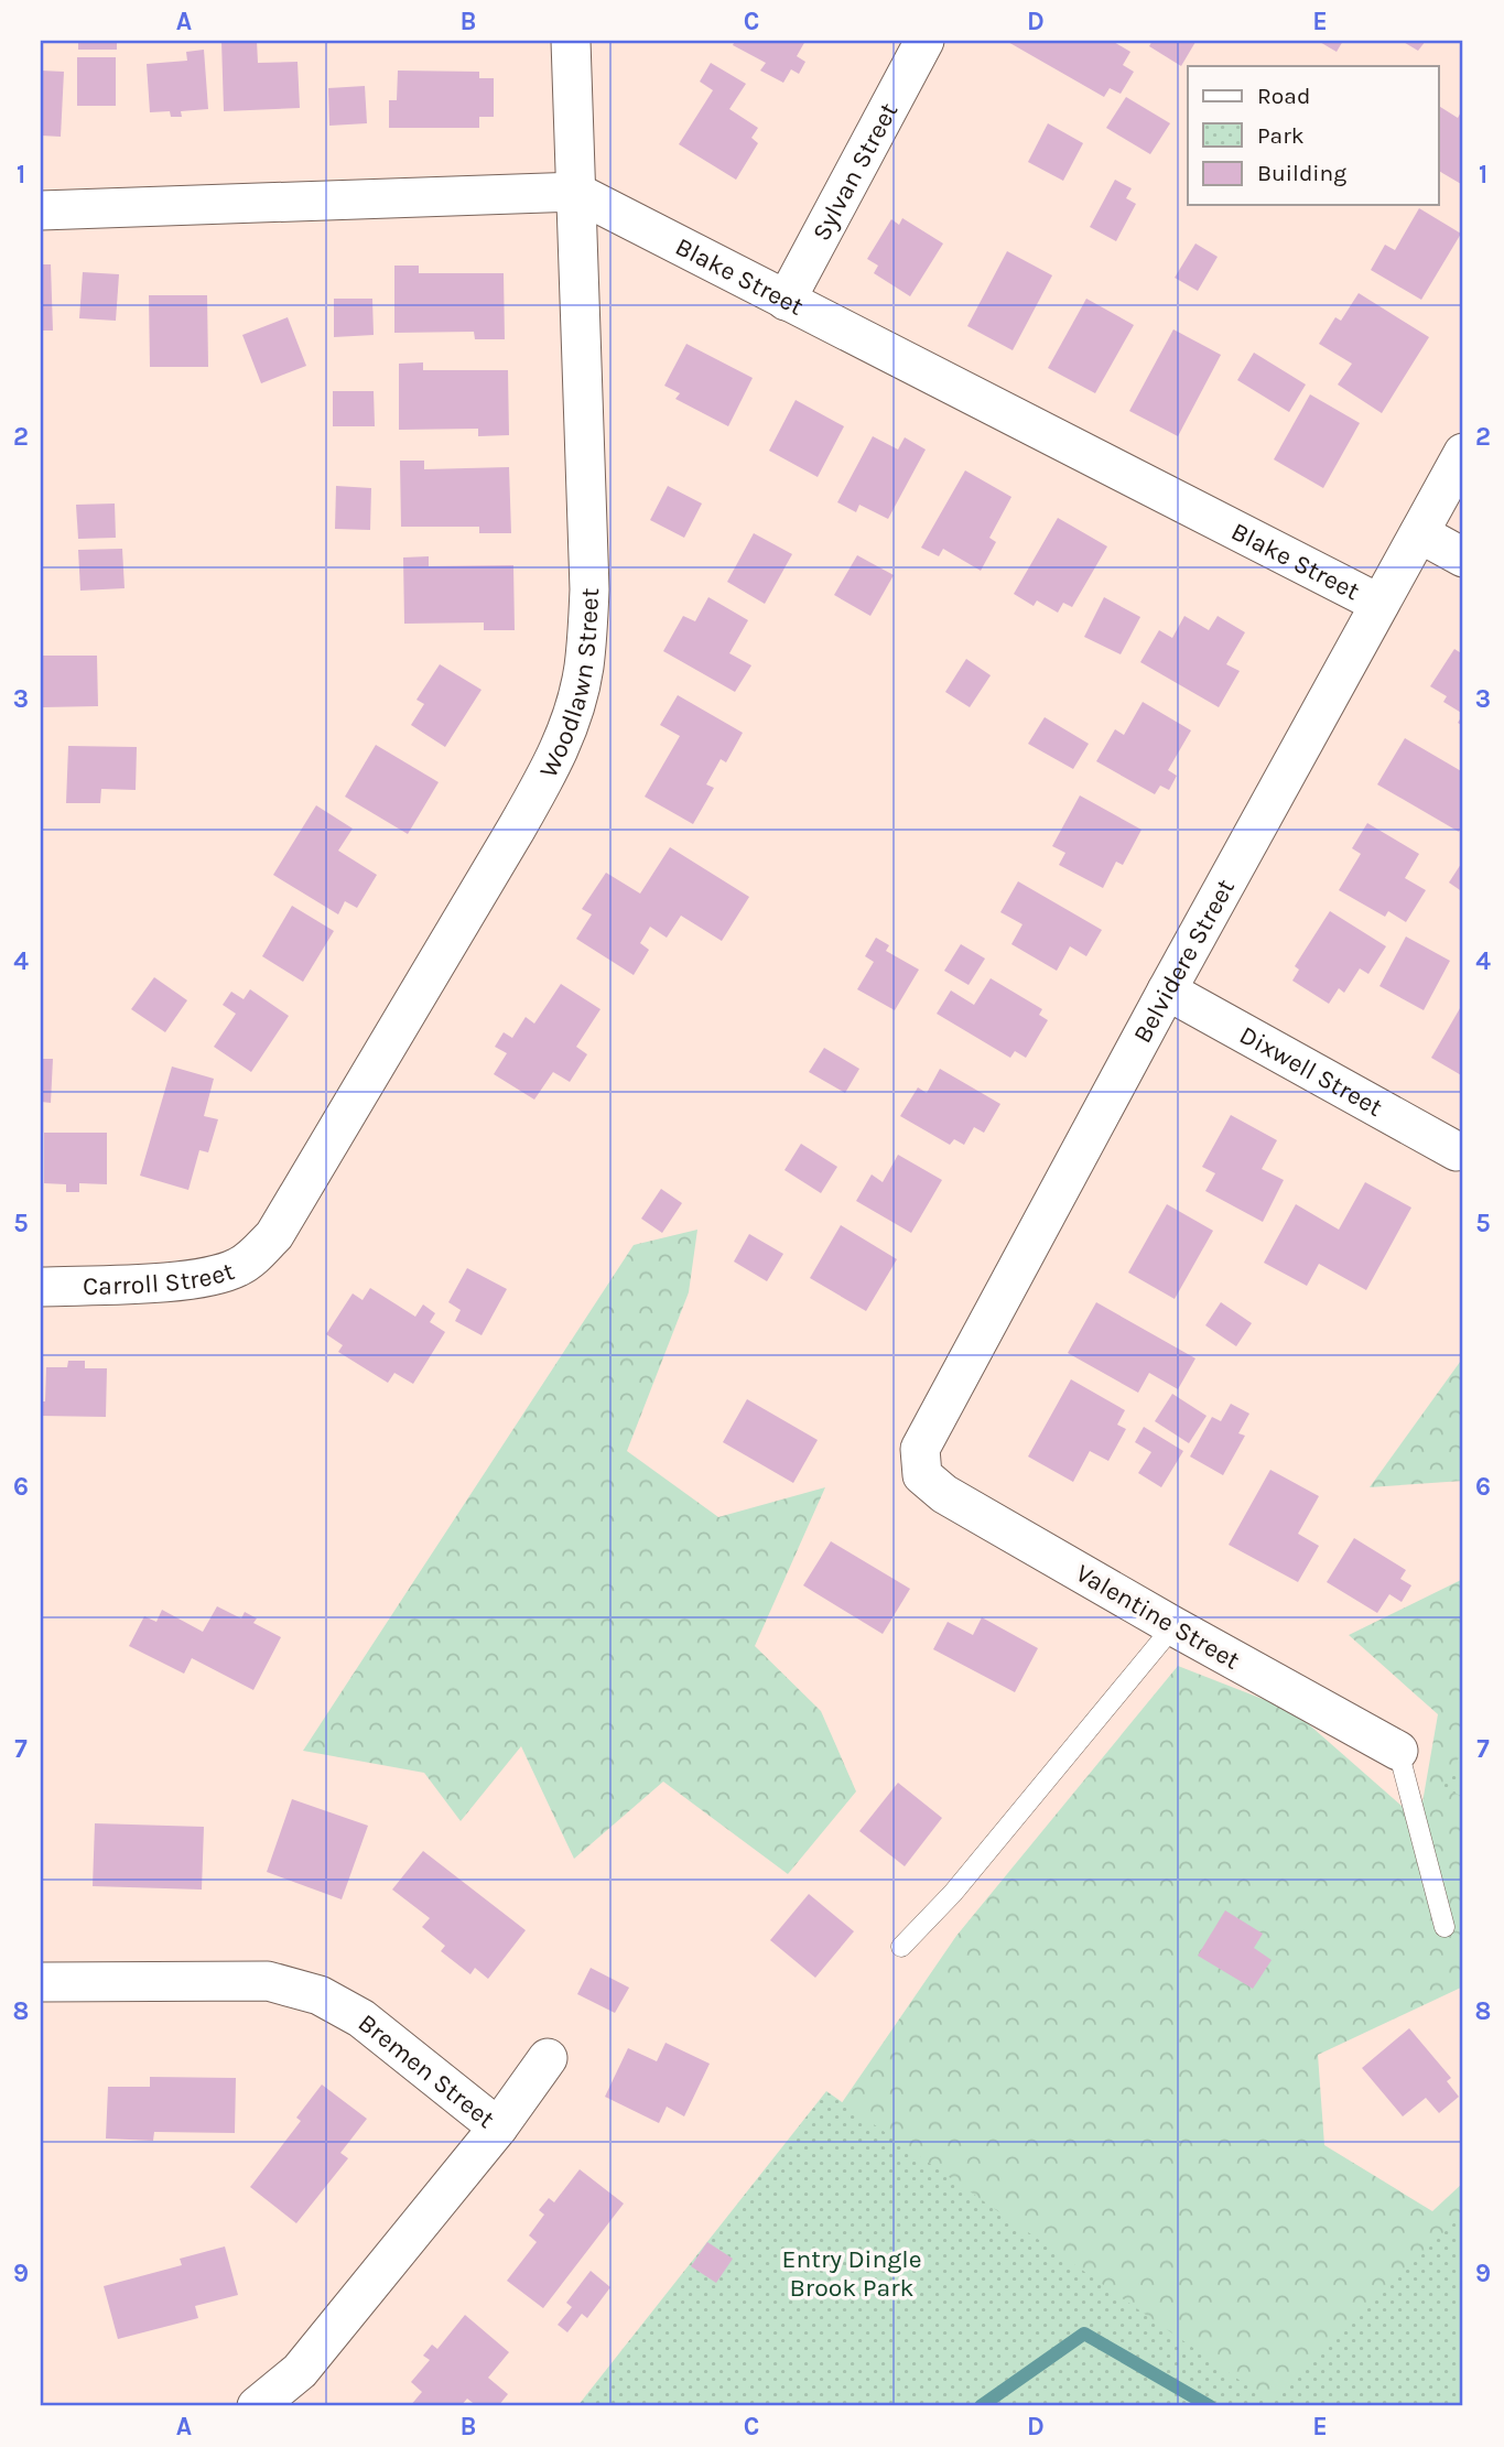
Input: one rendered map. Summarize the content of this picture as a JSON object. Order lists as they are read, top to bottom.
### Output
{
  "streets": {
    "street": [
      "Sylvan Street",
      "Blake Street",
      "Woodlawn Street",
      "Belvidere Street",
      "Dixwell Street",
      "Carroll Street",
      "Valentine Street",
      "Bremen Street"
    ]
  },
  "crossings": [
    ["Sylvan Street", "Blake Street"],
    ["Blake Street", "Woodlawn Street"],
    ["Blake Street", "Belvidere Street"],
    ["Woodlawn Street", "Carroll Street"],
    ["Belvidere Street", "Dixwell Street"],
    ["Belvidere Street", "Valentine Street"]
  ],
  "parks": ["Entry Dingle Brook Park"],
  "legend": ["Road", "Park", "Building"],
  "grid": {
    "columns": [
      "A",
      "B",
      "C",
      "D",
      "E"
    ],
    "rows": [
      "1",
      "2",
      "3",
      "4",
      "5",
      "6",
      "7",
      "8",
      "9"
    ]
  }
}
